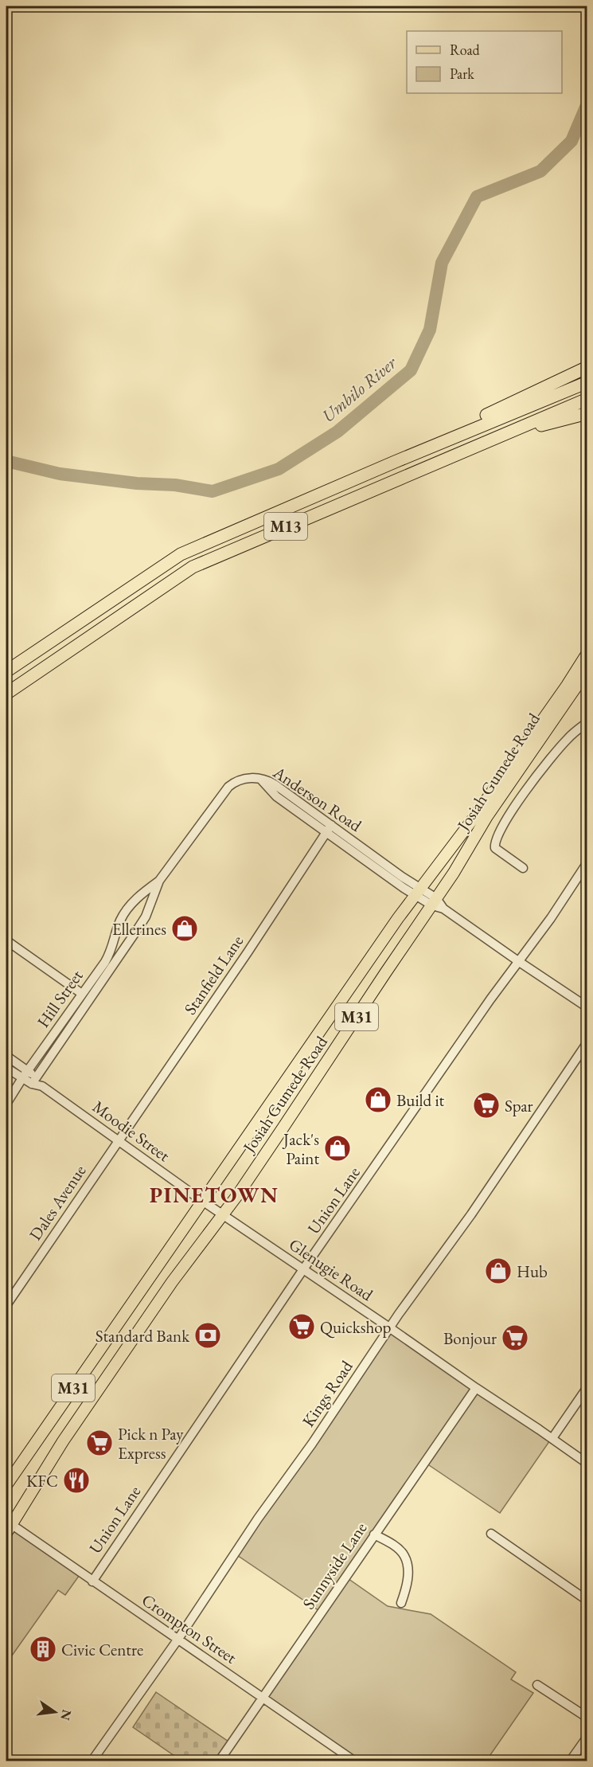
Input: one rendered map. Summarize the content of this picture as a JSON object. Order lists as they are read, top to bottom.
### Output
{
  "streets": {
    "highway": ["M13"],
    "main road": ["Josiah Gumede Road", "M31"],
    "street": [
      "Anderson Road",
      "Stanfield Lane",
      "Hill Street",
      "Moodie Street",
      "Union Lane",
      "Dales Avenue",
      "Glenugie Road",
      "Kings Road",
      "Sunnyside Lane",
      "Crompton Street"
    ]
  },
  "crossings": [
    ["Josiah Gumede Road", "Anderson Road"],
    ["Josiah Gumede Road", "Moodie Street"],
    ["Josiah Gumede Road", "Glenugie Road"],
    ["Josiah Gumede Road", "Crompton Street"],
    ["Anderson Road", "Stanfield Lane"],
    ["Anderson Road", "Hill Street"],
    ["Anderson Road", "Union Lane"],
    ["Stanfield Lane", "Moodie Street"],
    ["Stanfield Lane", "Dales Avenue"],
    ["Hill Street", "Moodie Street"],
    ["Moodie Street", "Dales Avenue"],
    ["Moodie Street", "Glenugie Road"],
    ["Union Lane", "Glenugie Road"],
    ["Union Lane", "Crompton Street"],
    ["Glenugie Road", "Kings Road"],
    ["Glenugie Road", "Sunnyside Lane"],
    ["Kings Road", "Crompton Street"],
    ["Sunnyside Lane", "Crompton Street"]
  ],
  "districts": ["PINETOWN"],
  "water": ["Umbilo River"],
  "places": {
    "shop": [
      "Ellerines",
      "Build it",
      "Jack's Paint",
      "Hub"
    ],
    "supermarket": [
      "Spar",
      "Quickshop",
      "Bonjour",
      "Pick n Pay Express"
    ],
    "bank": ["Standard Bank"],
    "restaurant": ["KFC"],
    "building": ["Civic Centre"]
  },
  "legend": ["Road", "Park"],
  "north": "right"
}
